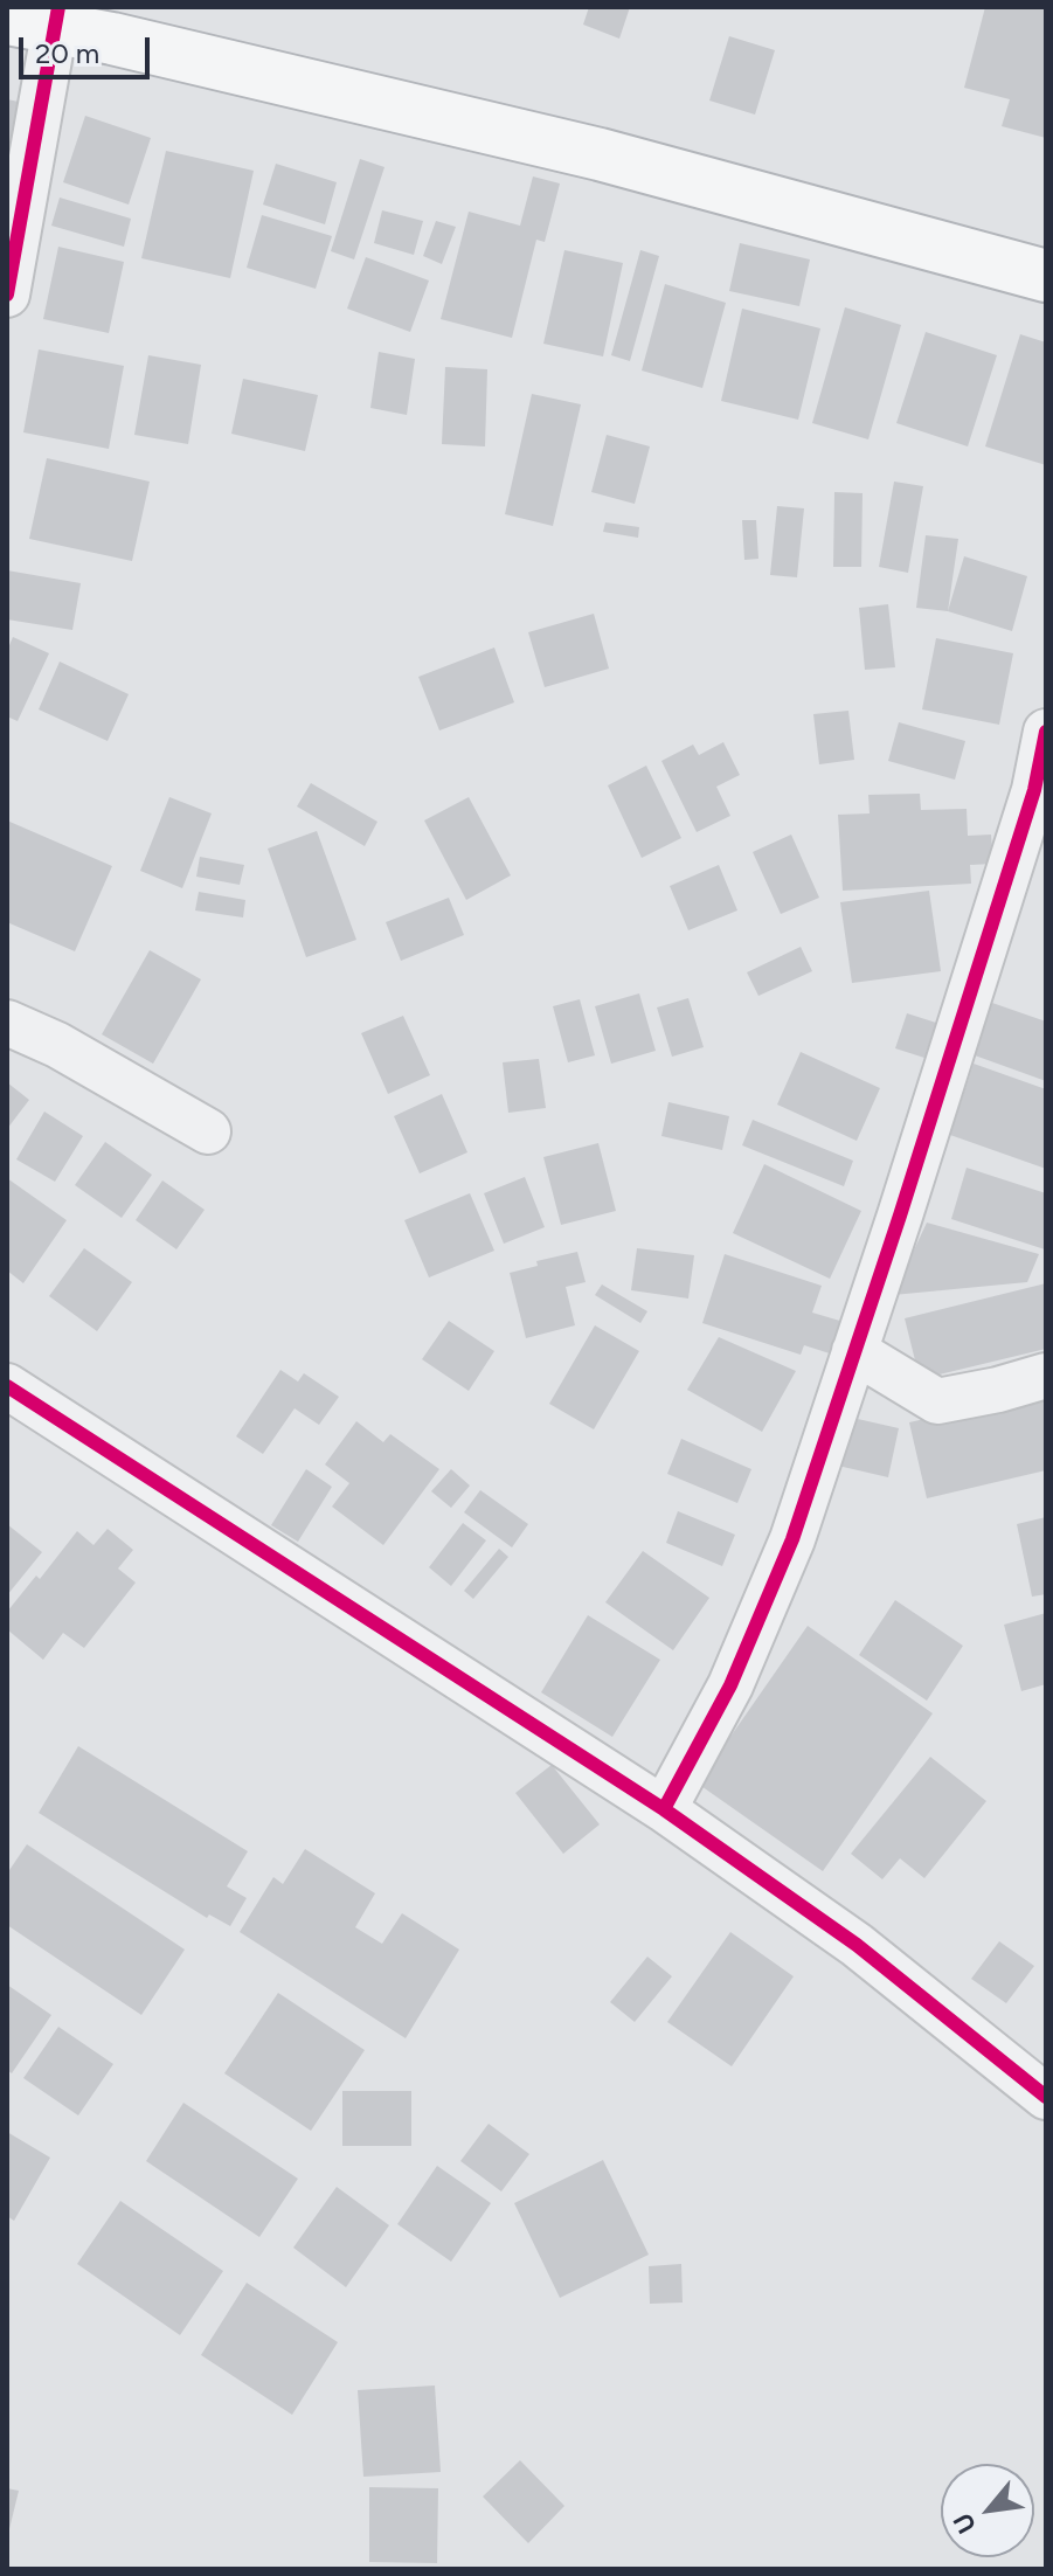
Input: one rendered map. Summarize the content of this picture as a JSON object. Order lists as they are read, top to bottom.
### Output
{
  "scale_bar": "20 m",
  "north": "bottom left"
}
